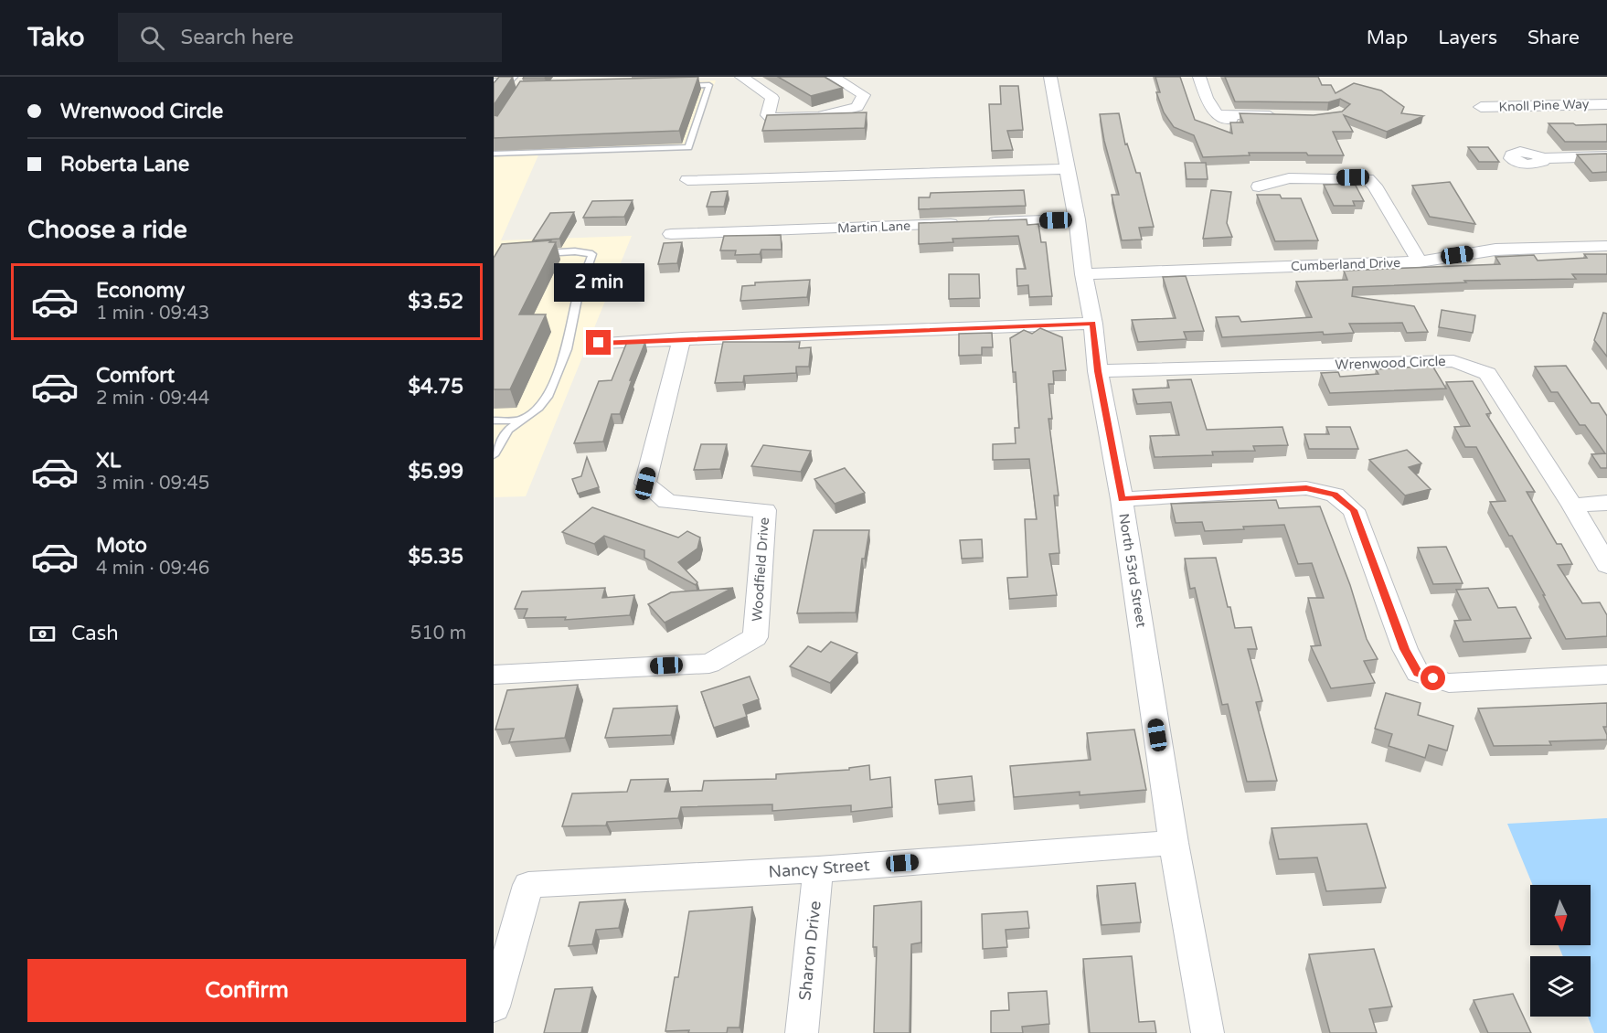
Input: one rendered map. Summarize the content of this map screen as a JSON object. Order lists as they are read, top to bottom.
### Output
{
  "streets": {
    "street": [
      "Knoll Pine Way",
      "Martin Lane",
      "Cumberland Drive",
      "Wrenwood Circle",
      "Woodfield Drive",
      "North 53rd Street",
      "Nancy Street",
      "Sharon Drive"
    ]
  },
  "crossings": [
    ["Martin Lane", "North 53rd Street"],
    ["Cumberland Drive", "North 53rd Street"],
    ["Wrenwood Circle", "North 53rd Street"],
    ["North 53rd Street", "Nancy Street"],
    ["Nancy Street", "Sharon Drive"]
  ],
  "north": "bottom",
  "page": {
    "header": "Tako",
    "search": "Search here",
    "nav": ["Map", "Layers", "Share"],
    "banner": ["Wrenwood Circle", "Roberta Lane"],
    "heading": "Choose a ride",
    "list": [
      {
        "name": "Economy",
        "note": "1 min · 09:43",
        "value": "$3.52"
      },
      {
        "name": "Comfort",
        "note": "2 min · 09:44",
        "value": "$4.75"
      },
      {
        "name": "XL",
        "note": "3 min · 09:45",
        "value": "$5.99"
      },
      {
        "name": "Moto",
        "note": "4 min · 09:46",
        "value": "$5.35"
      }
    ],
    "bubble": "2 min",
    "pay": ["Cash", "510 m"],
    "buttons": "Confirm"
  }
}
